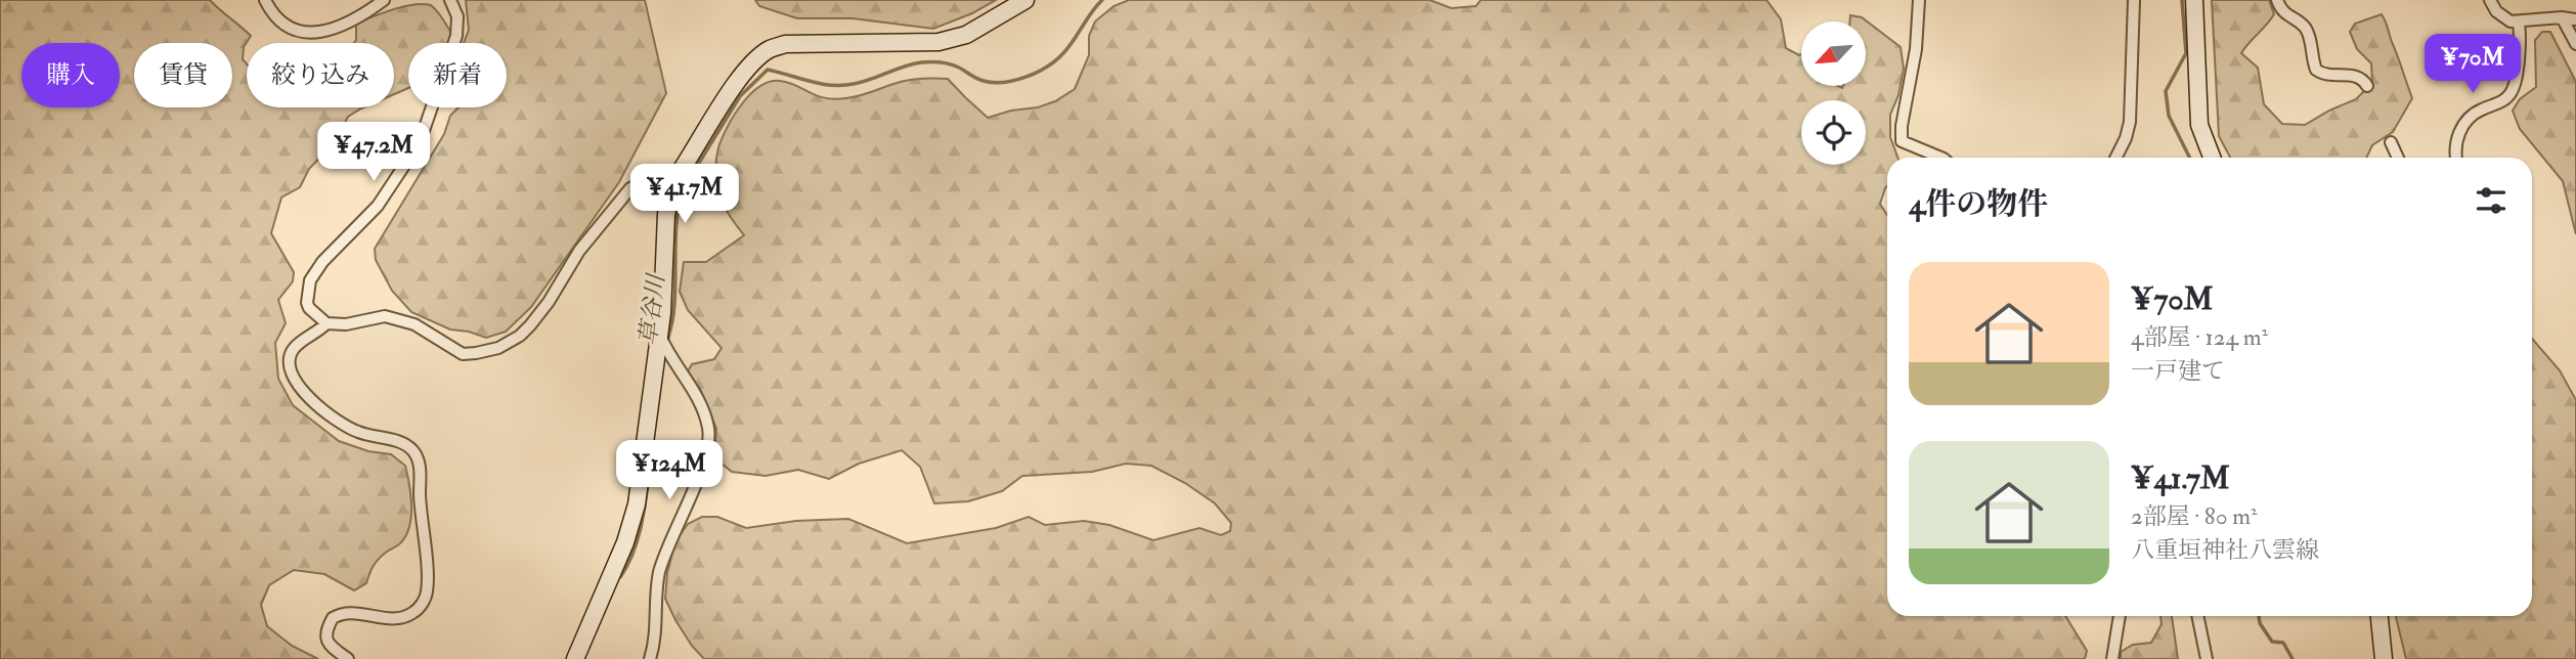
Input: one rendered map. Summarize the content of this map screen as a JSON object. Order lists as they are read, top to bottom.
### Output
{
  "water": ["草谷川"],
  "north": "bottom left",
  "page": {
    "price": [
      "¥70M",
      "¥47.2M",
      "¥41.7M",
      "¥124M"
    ],
    "chip": [
      "購入",
      "賃貸",
      "絞り込み",
      "新着"
    ],
    "heading": "4件の物件",
    "list": [
      {
        "name": "¥70M",
        "note": "4部屋 · 124 m² · 一戸建て"
      },
      {
        "name": "¥41.7M",
        "note": "2部屋 · 80 m² · 八重垣神社八雲線"
      }
    ]
  }
}
